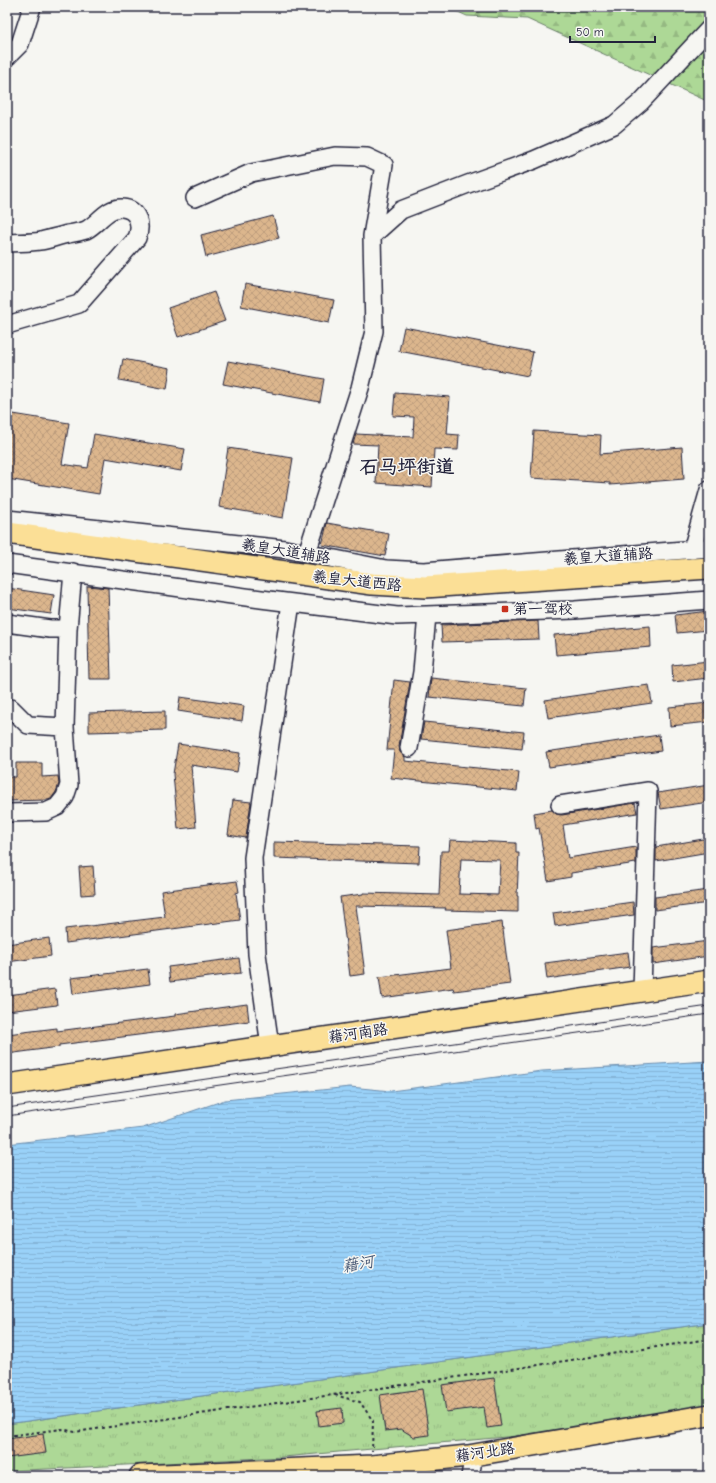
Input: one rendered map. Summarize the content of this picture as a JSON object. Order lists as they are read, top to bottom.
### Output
{
  "streets": {
    "main road": ["羲皇大道西路", "藉河南路", "藉河北路"],
    "street": ["羲皇大道辅路"]
  },
  "districts": ["石马坪街道"],
  "water": ["藉河"],
  "places": {
    "transit": ["第一驾校"]
  },
  "scale_bar": "50 m"
}
